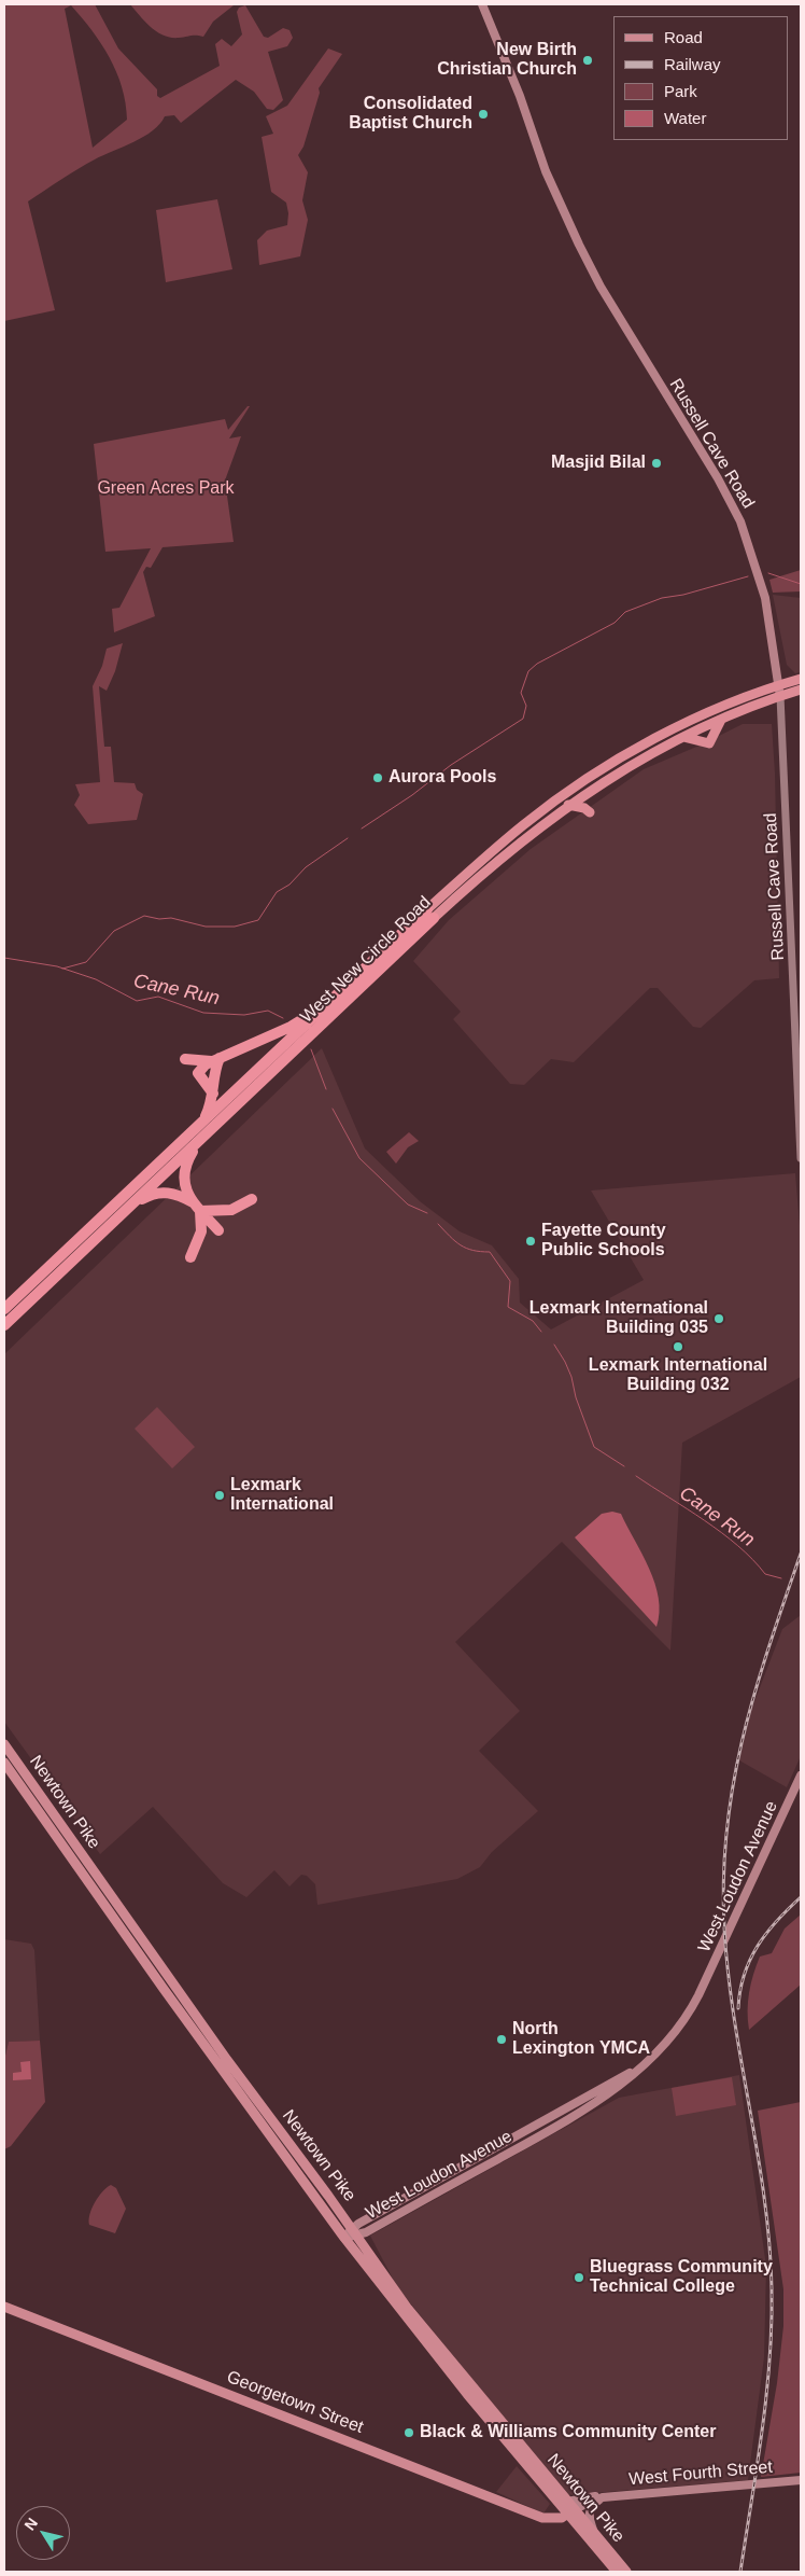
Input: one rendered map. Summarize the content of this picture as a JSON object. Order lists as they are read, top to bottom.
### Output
{
  "streets": {
    "highway": ["West New Circle Road"],
    "main road": [
      "Russell Cave Road",
      "Newtown Pike",
      "West Loudon Avenue",
      "Georgetown Street",
      "West Fourth Street"
    ]
  },
  "crossings": [
    ["Russell Cave Road", "West New Circle Road"],
    ["Newtown Pike", "West Loudon Avenue"],
    ["Newtown Pike", "Georgetown Street"],
    ["Newtown Pike", "West Fourth Street"],
    ["Georgetown Street", "West Fourth Street"]
  ],
  "water": ["Cane Run"],
  "parks": ["Green Acres Park"],
  "places": [
    "New Birth Christian Church",
    "Consolidated Baptist Church",
    "Masjid Bilal",
    "Aurora Pools",
    "Fayette County Public Schools",
    "Lexmark International Building 035",
    "Lexmark International Building 032",
    "Lexmark International",
    "North Lexington YMCA",
    "Bluegrass Community Technical College",
    "Black & Williams Community Center"
  ],
  "legend": [
    "Road",
    "Railway",
    "Park",
    "Water"
  ],
  "north": "top left"
}
